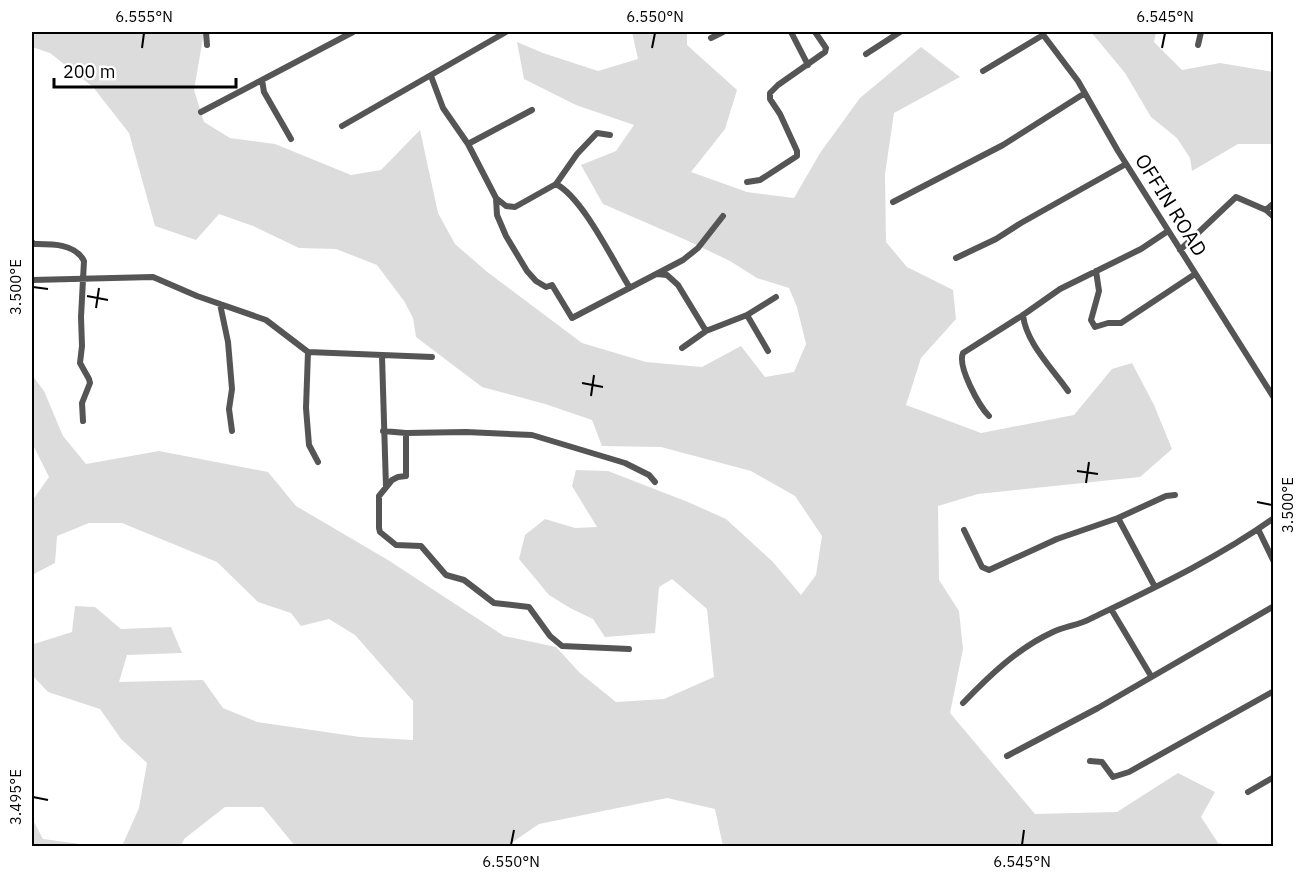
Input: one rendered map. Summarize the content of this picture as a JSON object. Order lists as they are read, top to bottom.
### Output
{
  "streets": {
    "street": ["OFFIN ROAD"]
  },
  "scale_bar": "200 m",
  "coordinates": [
    "6.555°N",
    "6.550°N",
    "6.545°N",
    "3.500°E",
    "3.495°E"
  ]
}
